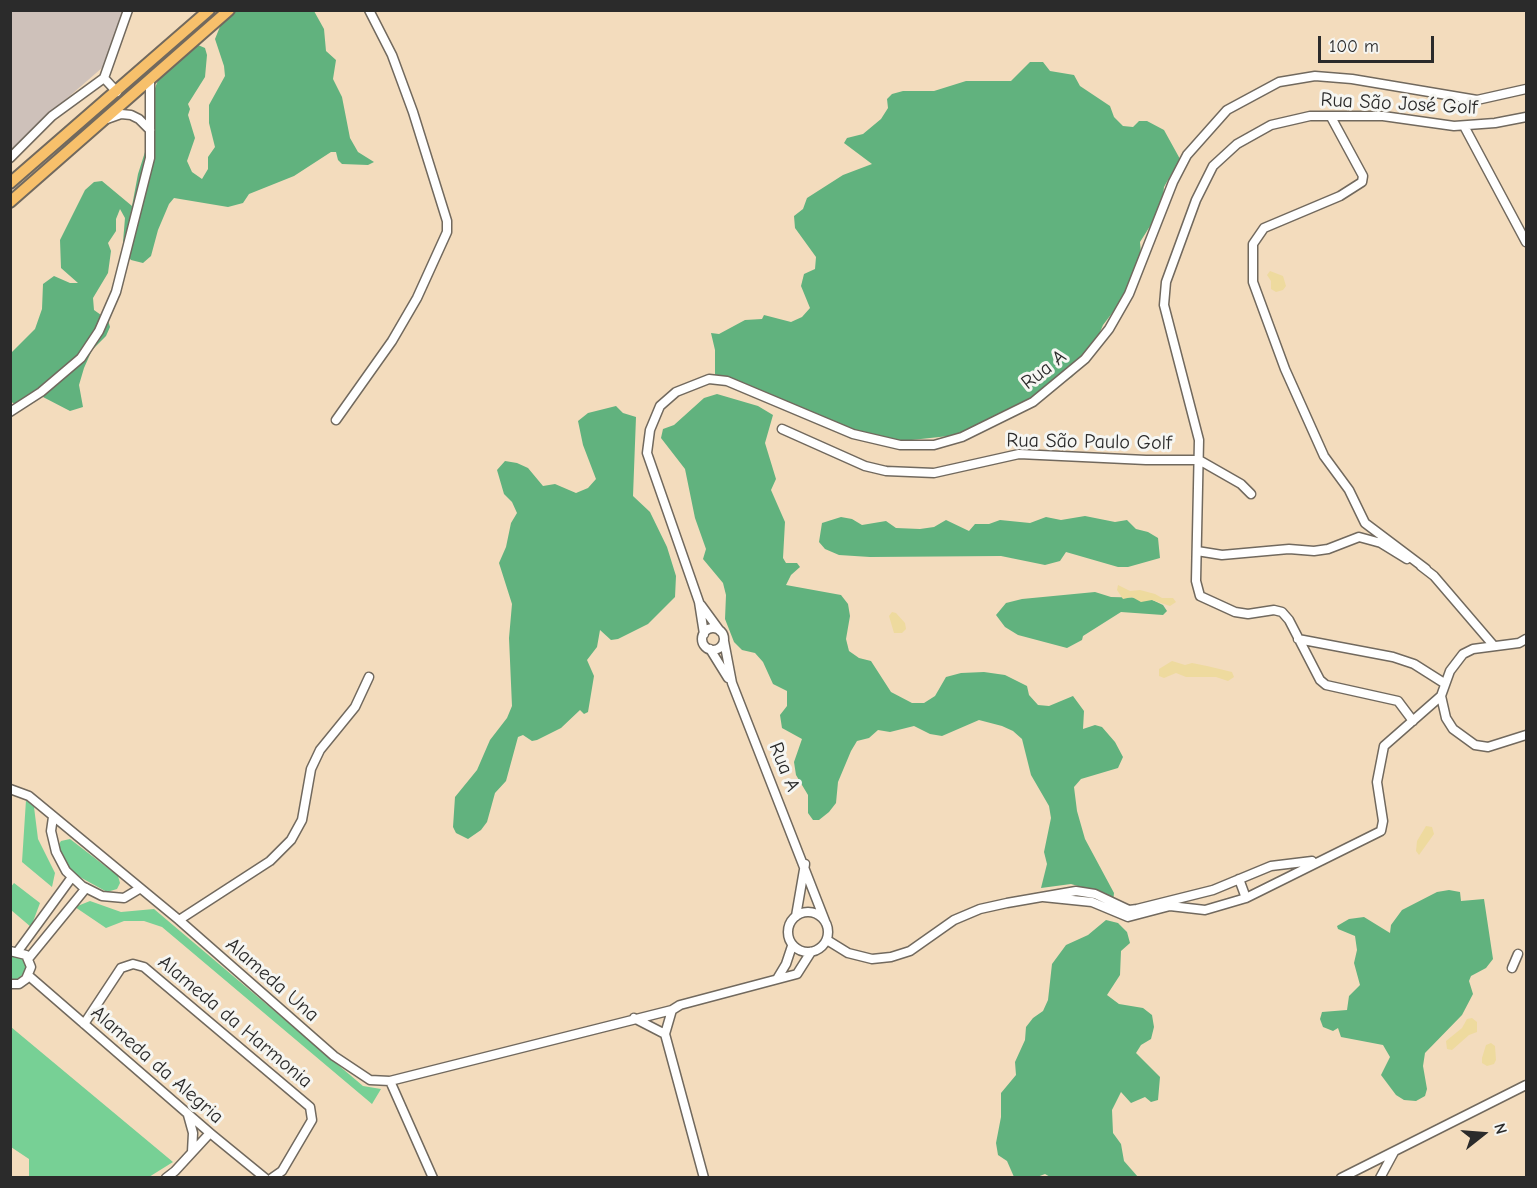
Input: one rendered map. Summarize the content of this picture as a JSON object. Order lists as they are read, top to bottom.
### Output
{
  "streets": {
    "street": [
      "Rua São José Golf",
      "Rua A",
      "Rua São Paulo Golf",
      "Alameda Una",
      "Alameda da Harmonia",
      "Alameda da Alegria"
    ]
  },
  "crossings": [
    ["Rua São José Golf", "Rua São Paulo Golf"],
    ["Alameda da Harmonia", "Alameda da Alegria"]
  ],
  "scale_bar": "100 m",
  "north": "right"
}
